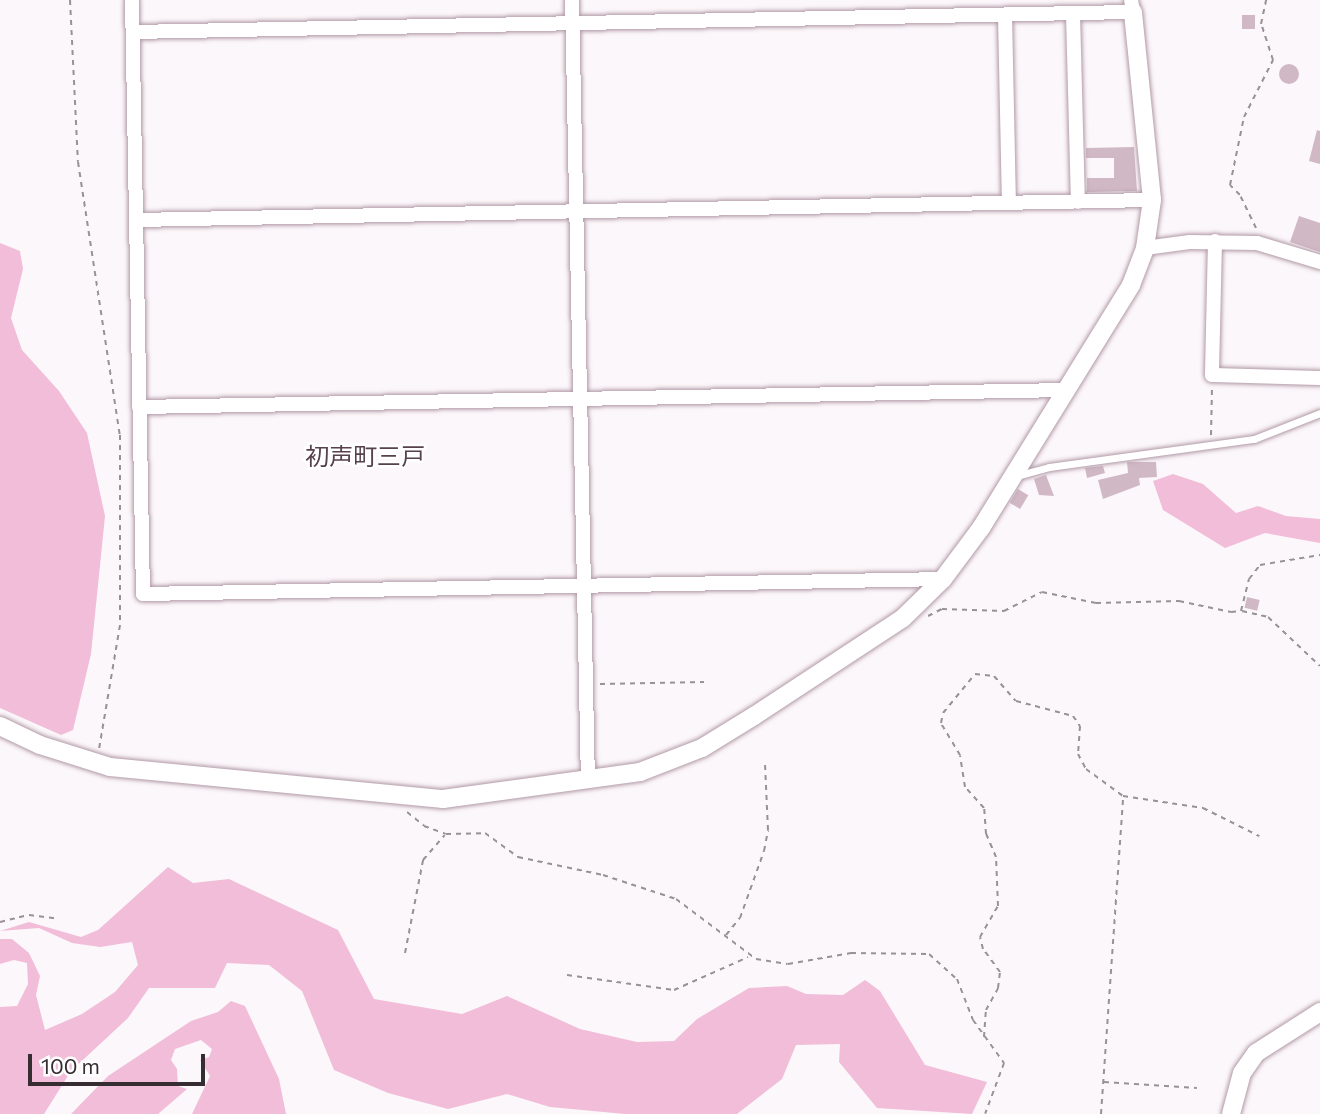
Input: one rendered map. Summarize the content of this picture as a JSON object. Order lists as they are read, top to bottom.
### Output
{
  "districts": ["初声町三戸"],
  "scale_bar": "100 m"
}
